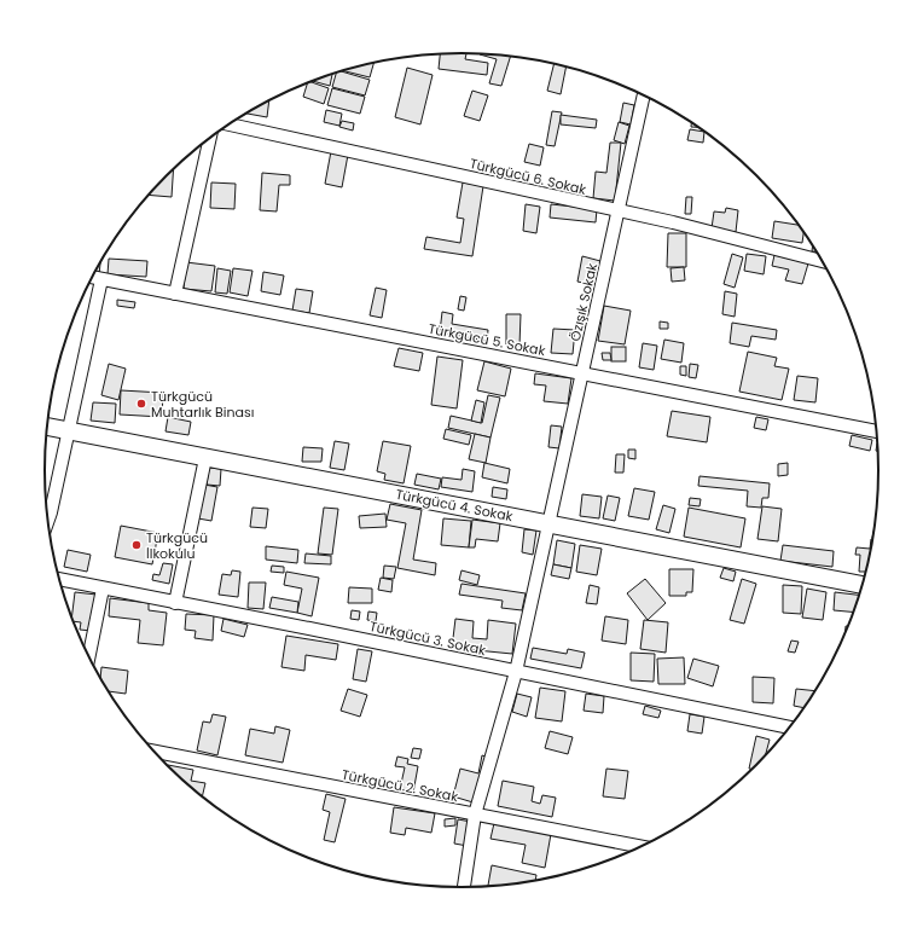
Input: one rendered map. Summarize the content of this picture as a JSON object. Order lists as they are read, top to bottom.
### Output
{
  "streets": {
    "main road": ["Türkgücü 4. Sokak"],
    "street": [
      "Türkgücü 6. Sokak",
      "Özışık Sokak",
      "Türkgücü 5. Sokak",
      "Türkgücü 3. Sokak",
      "Türkgücü 2. Sokak"
    ]
  },
  "crossings": [
    ["Türkgücü 6. Sokak", "Özışık Sokak"],
    ["Özışık Sokak", "Türkgücü 5. Sokak"],
    ["Özışık Sokak", "Türkgücü 4. Sokak"],
    ["Özışık Sokak", "Türkgücü 3. Sokak"],
    ["Özışık Sokak", "Türkgücü 2. Sokak"]
  ],
  "places": ["Türkgücü Muhtarlık Binası", "Türkgücü İlkokulu"]
}
